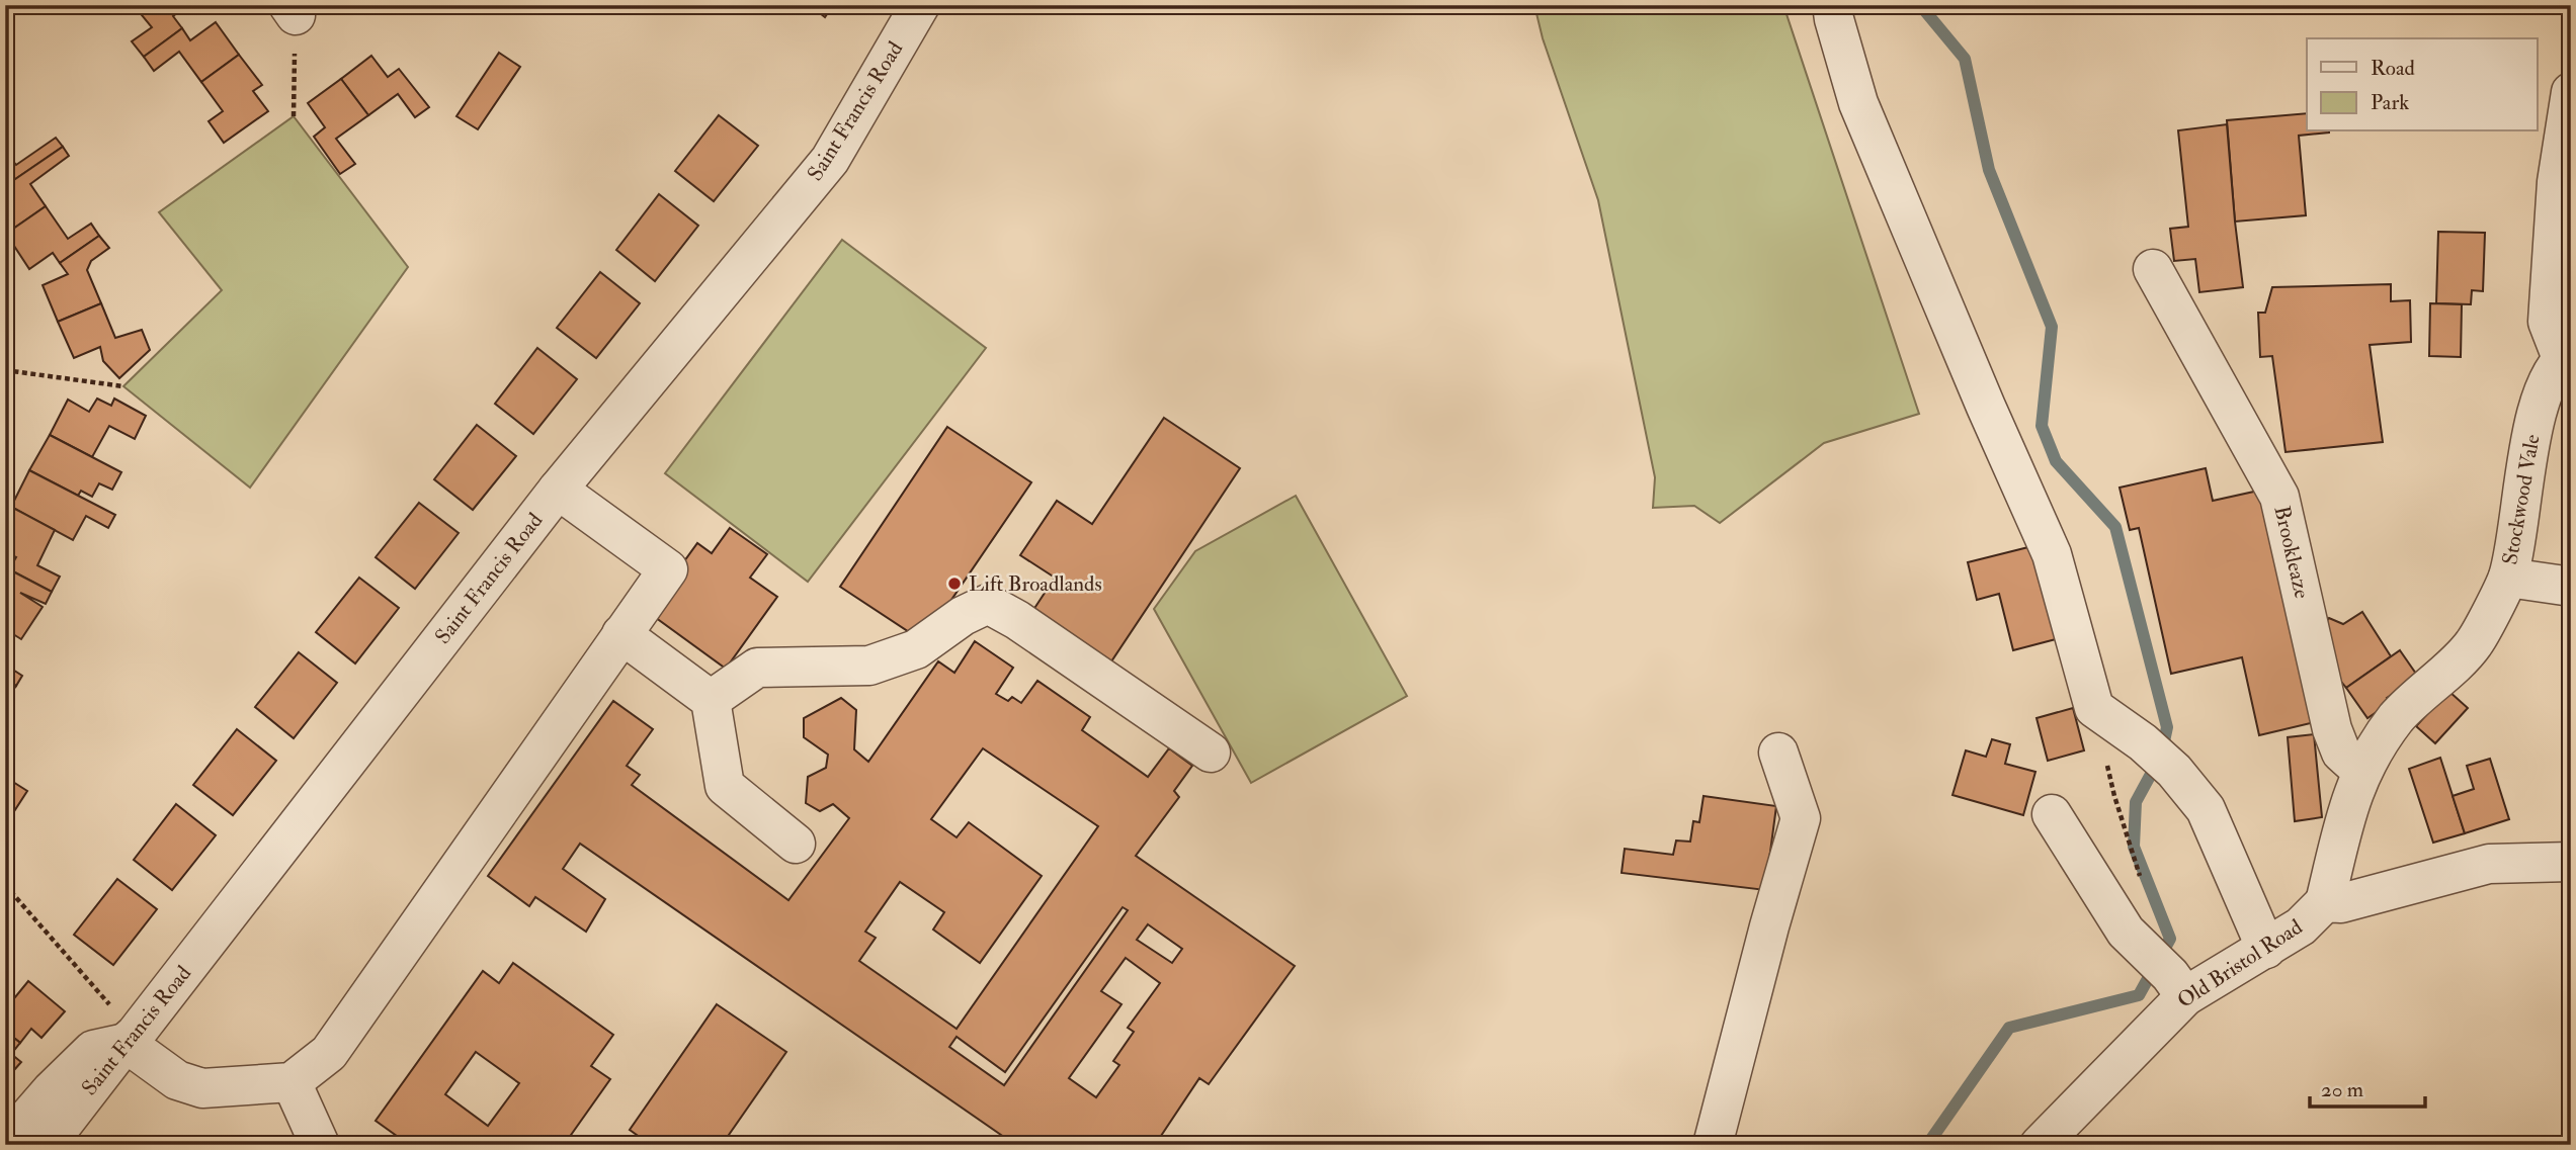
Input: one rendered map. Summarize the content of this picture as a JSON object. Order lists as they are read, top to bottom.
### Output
{
  "streets": {
    "street": [
      "Saint Francis Road",
      "Stockwood Vale",
      "Brookleaze",
      "Old Bristol Road"
    ]
  },
  "crossings": [
    ["Stockwood Vale", "Brookleaze"],
    ["Stockwood Vale", "Old Bristol Road"]
  ],
  "places": ["Lift Broadlands"],
  "legend": ["Road", "Park"],
  "scale_bar": "20 m"
}
